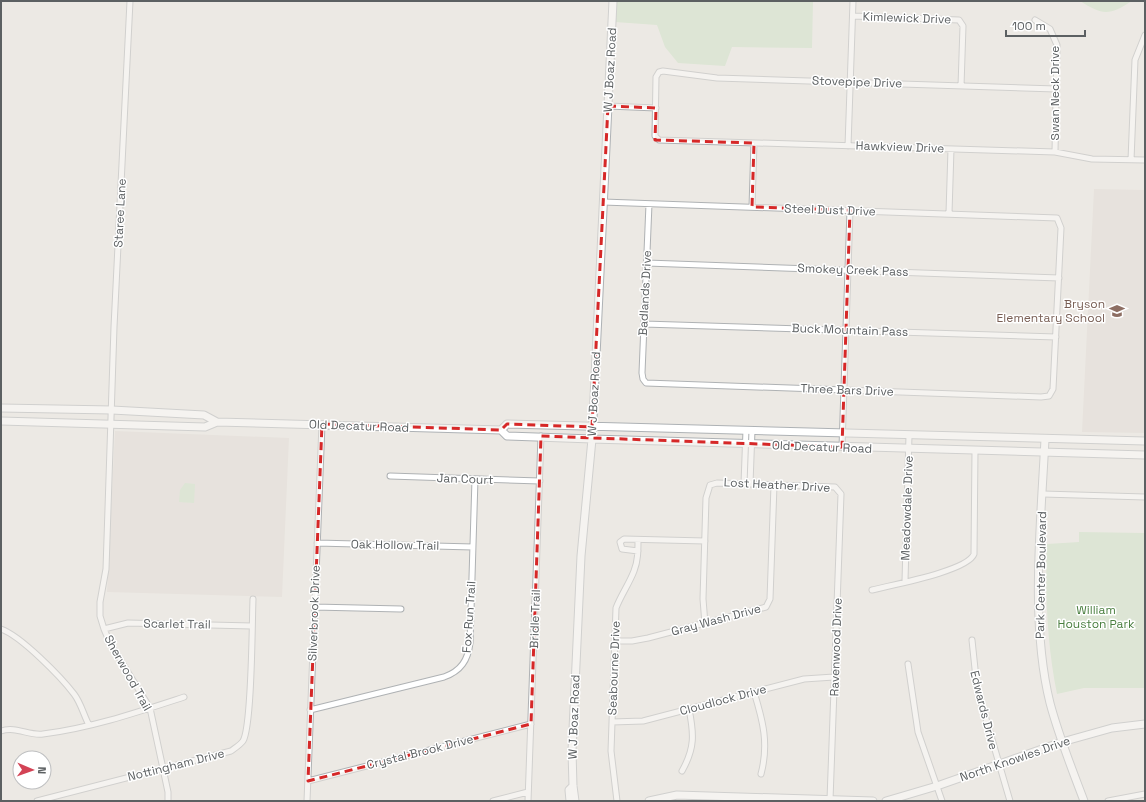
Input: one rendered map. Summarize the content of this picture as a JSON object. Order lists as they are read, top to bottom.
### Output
{
  "streets": {
    "main road": [
      "W J Boaz Road",
      "Old Decatur Road",
      "Park Center Boulevard",
      "North Knowles Drive"
    ],
    "street": [
      "Kimlewick Drive",
      "Stovepipe Drive",
      "Swan Neck Drive",
      "Hawkview Drive",
      "Steel Dust Drive",
      "Staree Lane",
      "Smokey Creek Pass",
      "Badlands Drive",
      "Buck Mountain Pass",
      "Three Bars Drive",
      "Jan Court",
      "Lost Heather Drive",
      "Meadowdale Drive",
      "Oak Hollow Trail",
      "Silverbrook Drive",
      "Fox Run Trail",
      "Bridle Trail",
      "Gray Wash Drive",
      "Scarlet Trail",
      "Ravenwood Drive",
      "Seabourne Drive",
      "Sherwood Trail",
      "Cloudlock Drive",
      "Edwards Drive",
      "Crystal Brook Drive",
      "Nottingham Drive"
    ]
  },
  "crossings": [
    ["Kimlewick Drive", "Stovepipe Drive"],
    ["W J Boaz Road", "Steel Dust Drive"],
    ["W J Boaz Road", "Old Decatur Road"],
    ["Stovepipe Drive", "Swan Neck Drive"],
    ["Stovepipe Drive", "Hawkview Drive"],
    ["Swan Neck Drive", "Hawkview Drive"],
    ["Steel Dust Drive", "Smokey Creek Pass"],
    ["Steel Dust Drive", "Badlands Drive"],
    ["Staree Lane", "Old Decatur Road"],
    ["Staree Lane", "Sherwood Trail"],
    ["Smokey Creek Pass", "Badlands Drive"],
    ["Badlands Drive", "Buck Mountain Pass"],
    ["Badlands Drive", "Three Bars Drive"],
    ["Buck Mountain Pass", "Three Bars Drive"],
    ["Old Decatur Road", "Meadowdale Drive"],
    ["Old Decatur Road", "Park Center Boulevard"],
    ["Old Decatur Road", "Silverbrook Drive"],
    ["Old Decatur Road", "Bridle Trail"],
    ["Old Decatur Road", "Sherwood Trail"],
    ["Jan Court", "Fox Run Trail"],
    ["Jan Court", "Bridle Trail"],
    ["Lost Heather Drive", "Gray Wash Drive"],
    ["Lost Heather Drive", "Ravenwood Drive"],
    ["Oak Hollow Trail", "Silverbrook Drive"],
    ["Oak Hollow Trail", "Fox Run Trail"],
    ["Park Center Boulevard", "North Knowles Drive"],
    ["Silverbrook Drive", "Fox Run Trail"],
    ["Silverbrook Drive", "Crystal Brook Drive"],
    ["Bridle Trail", "Crystal Brook Drive"],
    ["Gray Wash Drive", "Seabourne Drive"],
    ["Scarlet Trail", "Sherwood Trail"],
    ["Scarlet Trail", "Nottingham Drive"],
    ["Ravenwood Drive", "Cloudlock Drive"],
    ["Seabourne Drive", "Cloudlock Drive"],
    ["Sherwood Trail", "Nottingham Drive"],
    ["Edwards Drive", "North Knowles Drive"]
  ],
  "parks": ["William Houston Park"],
  "places": {
    "school or university": ["Bryson Elementary School"]
  },
  "scale_bar": "100 m",
  "north": "right"
}
